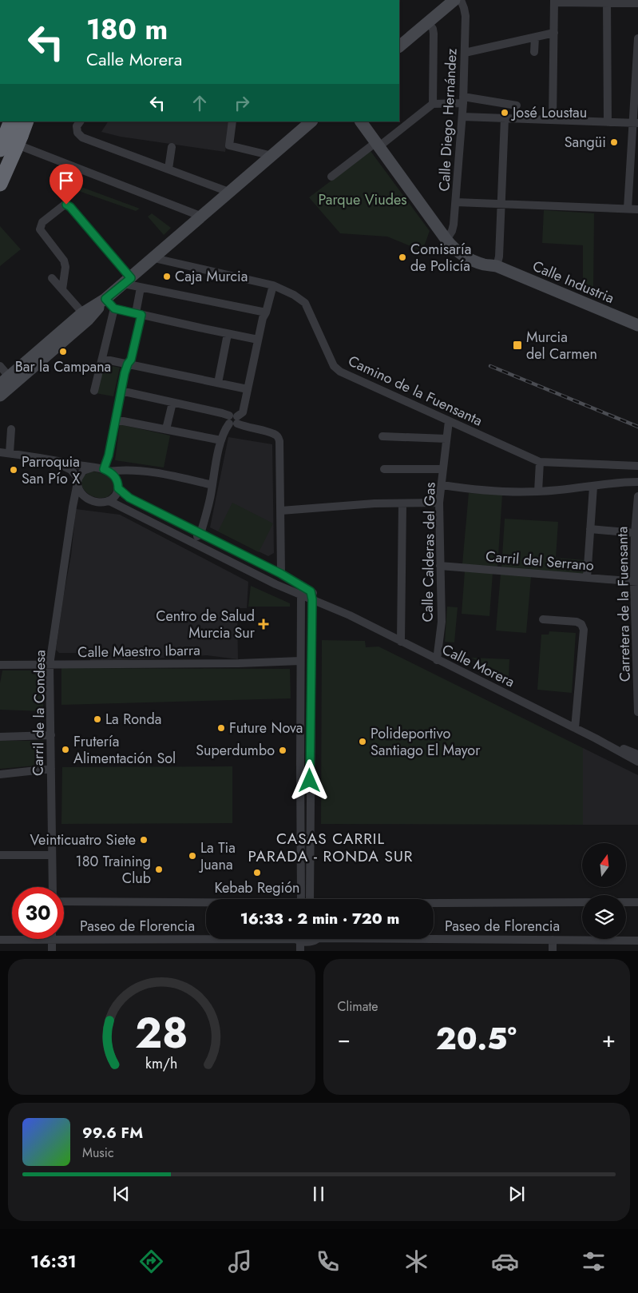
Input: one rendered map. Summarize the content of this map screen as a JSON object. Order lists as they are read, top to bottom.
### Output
{
  "streets": {
    "main road": ["Calle Industria"],
    "street": [
      "Calle Diego Hernández",
      "Camino de la Fuensanta",
      "Calle Calderas del Gas",
      "Carril del Serrano",
      "Carretera de la Fuensanta",
      "Calle Maestro Ibarra",
      "Calle Morera",
      "Carril de la Condesa",
      "Paseo de Florencia"
    ]
  },
  "crossings": [
    ["Calle Diego Hernández", "Calle Industria"],
    ["Camino de la Fuensanta", "Calle Calderas del Gas"],
    ["Calle Calderas del Gas", "Carril del Serrano"],
    ["Calle Calderas del Gas", "Calle Morera"],
    ["Carril del Serrano", "Carretera de la Fuensanta"],
    ["Calle Maestro Ibarra", "Carril de la Condesa"],
    ["Calle Morera", "Carril de la Condesa"]
  ],
  "districts": ["CASAS CARRIL PARADA - RONDA SUR"],
  "parks": ["Parque Viudes"],
  "places": {
    "other": [
      "José Loustau",
      "Sangüi",
      "Comisaría de Policía",
      "Caja Murcia",
      "Bar la Campana",
      "Parroquia San Pío X",
      "La Ronda",
      "Future Nova",
      "Polideportivo Santiago El Mayor",
      "Frutería Alimentación Sol",
      "Superdumbo",
      "Veinticuatro Siete",
      "La Tia Juana",
      "180 Training Club",
      "Kebab Región"
    ],
    "transit": ["Murcia del Carmen"],
    "health": ["Centro de Salud Murcia Sur"]
  },
  "north": "top",
  "page": {
    "turn": ["180 m", "Calle Morera"],
    "limit": "30",
    "trip": "16:33 · 2 min · 720 m",
    "tile": "Climate",
    "heat": ["−", "20.5°", "+"],
    "song": ["99.6 FM", "Music"],
    "tabs": "16:31",
    "gauge": ["28", "km/h"]
  }
}
